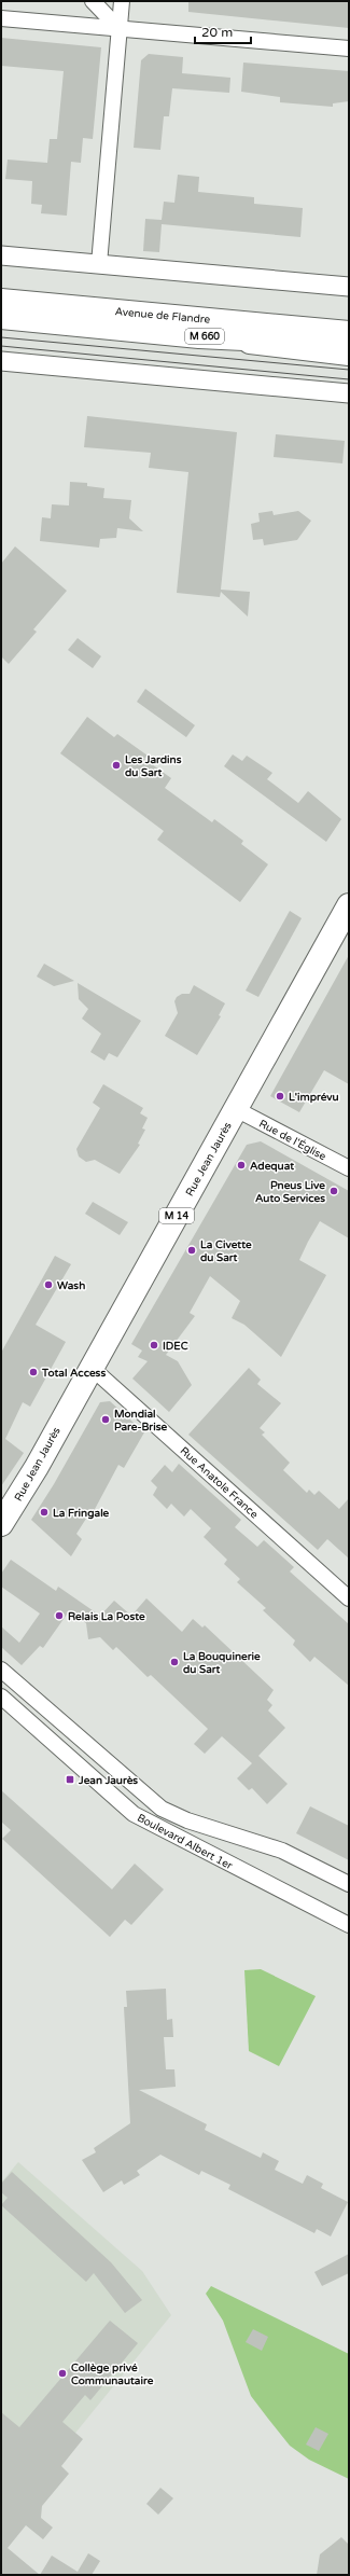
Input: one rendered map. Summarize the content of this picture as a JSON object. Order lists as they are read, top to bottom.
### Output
{
  "streets": {
    "main road": [
      "Avenue de Flandre",
      "M 660",
      "Rue Jean Jaurès",
      "M 14"
    ],
    "street": ["Rue de l'Église", "Rue Anatole France", "Boulevard Albert 1er"]
  },
  "crossings": [
    ["Avenue de Flandre", "M 660"],
    ["Rue de l'Église", "Rue Jean Jaurès"],
    ["Rue Jean Jaurès", "Rue Anatole France"]
  ],
  "places": {
    "other": [
      "Les Jardins du Sart",
      "L'imprévu",
      "Adequat",
      "Pneus Live Auto Services",
      "La Civette du Sart",
      "Wash",
      "IDEC",
      "Total Access",
      "Mondial Pare-Brise",
      "La Fringale",
      "Relais La Poste",
      "La Bouquinerie du Sart",
      "Collège privé Communautaire"
    ],
    "transit": ["Jean Jaurès"]
  },
  "scale_bar": "20 m"
}
